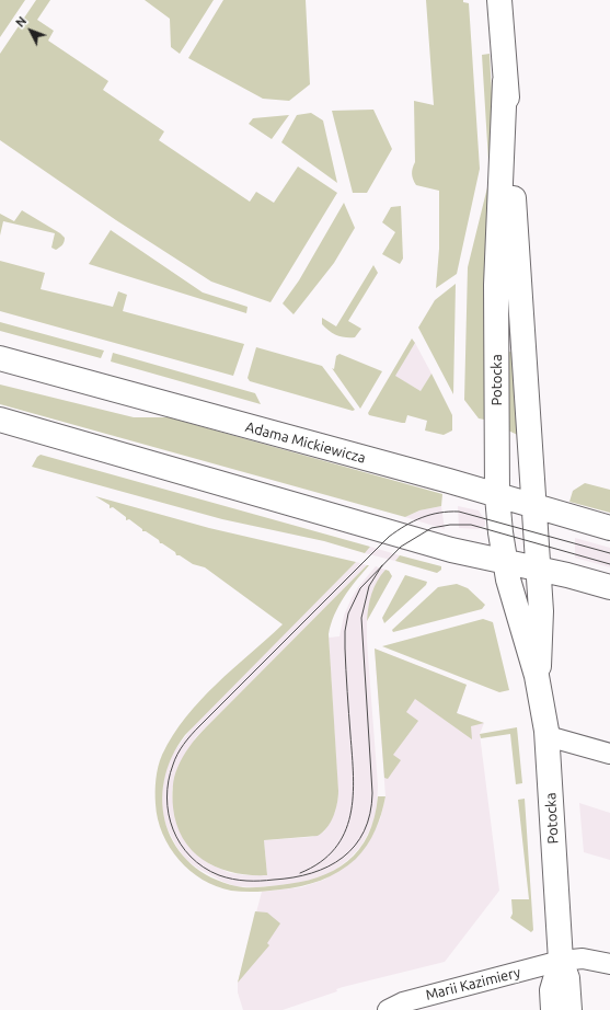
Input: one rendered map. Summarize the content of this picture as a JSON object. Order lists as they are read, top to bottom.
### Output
{
  "streets": {
    "street": ["Potocka", "Adama Mickiewicza", "Marii Kazimiery"]
  },
  "crossings": [
    ["Potocka", "Adama Mickiewicza"],
    ["Potocka", "Marii Kazimiery"]
  ],
  "north": "top left"
}
